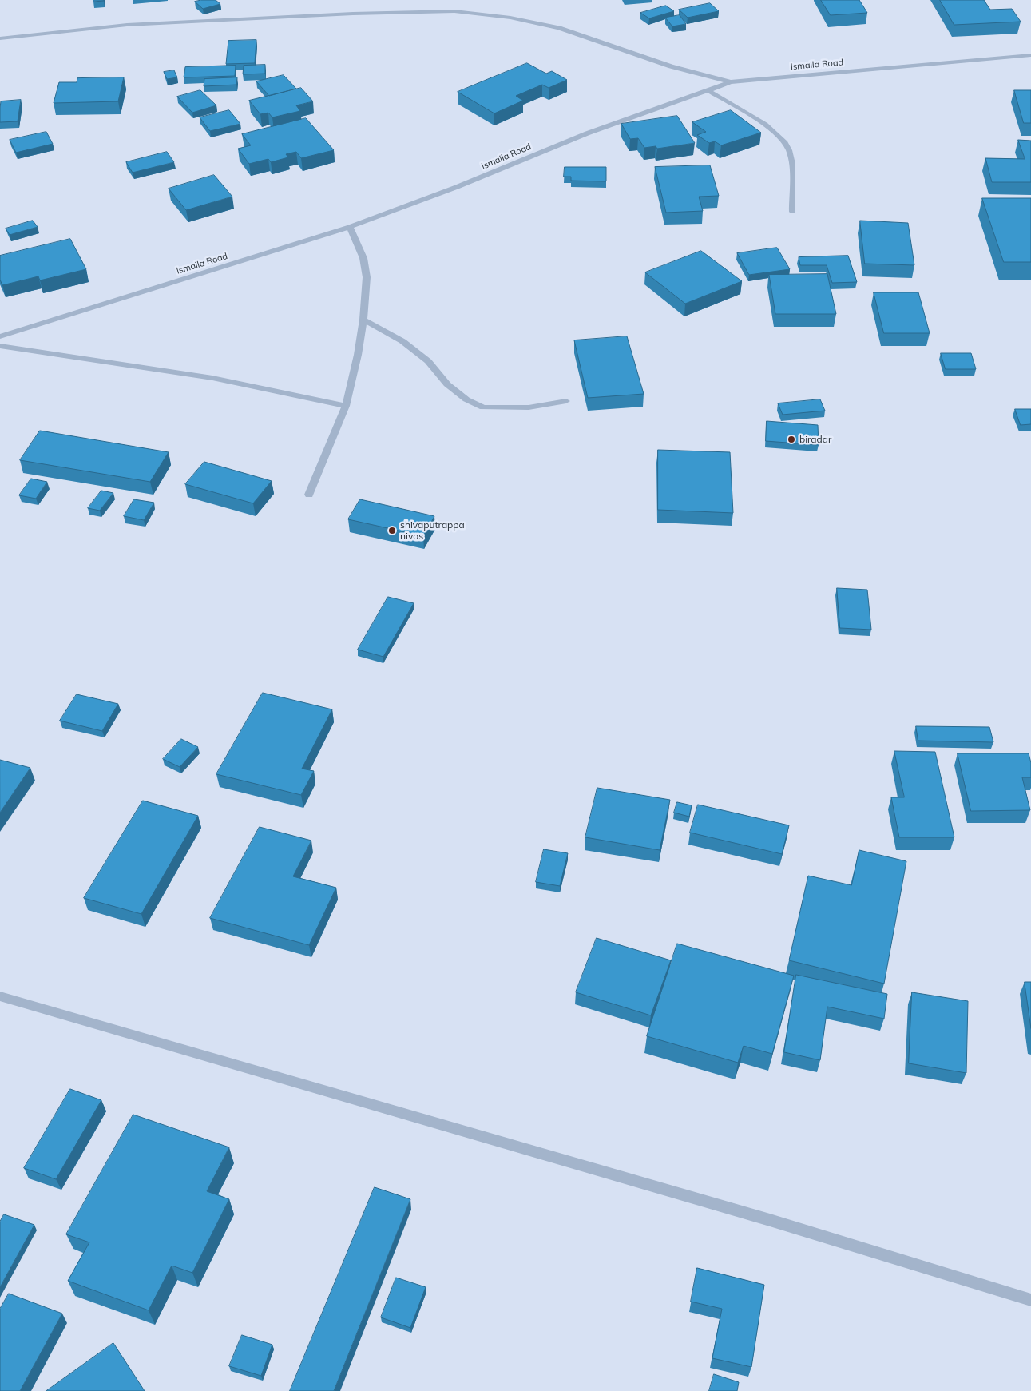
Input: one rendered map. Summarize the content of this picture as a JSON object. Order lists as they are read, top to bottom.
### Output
{
  "streets": {
    "street": ["Ismaila Road"]
  },
  "places": ["biradar", "shivaputrappa nivas"]
}
